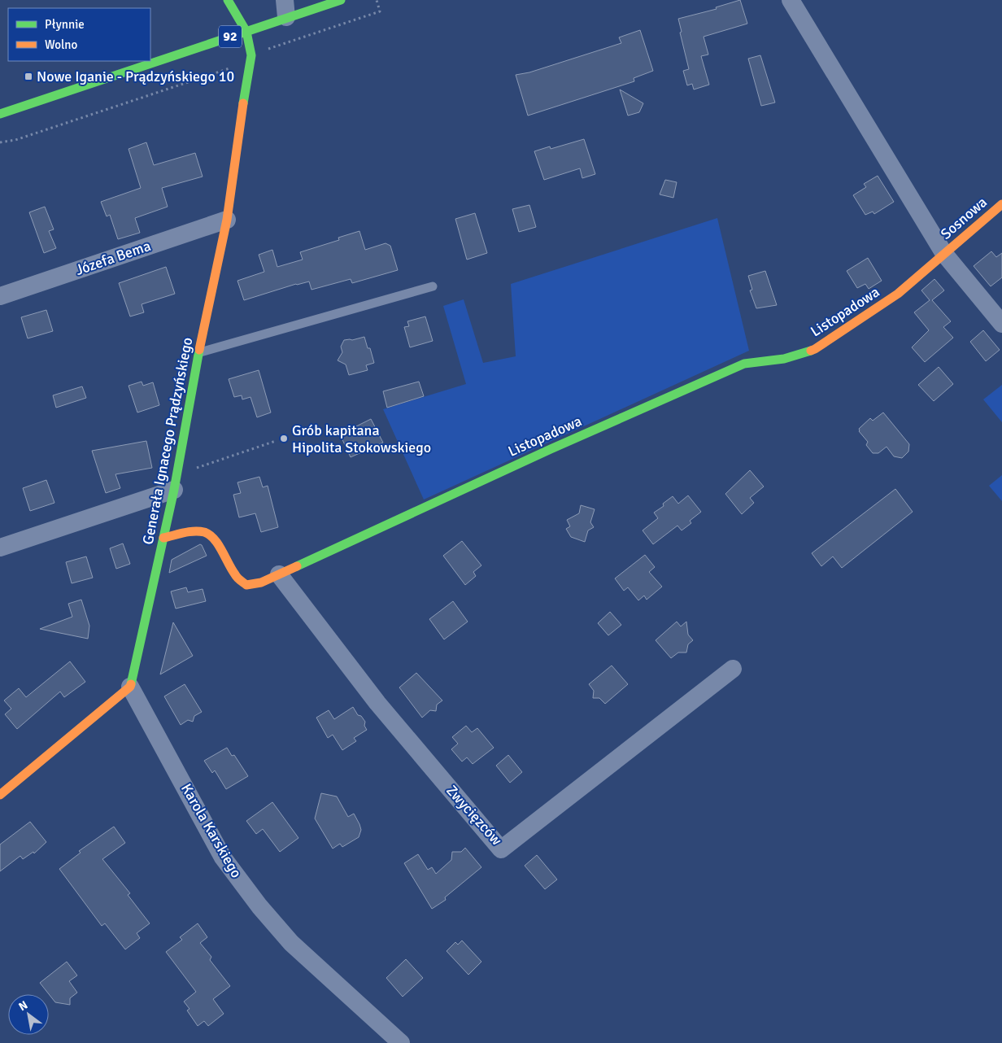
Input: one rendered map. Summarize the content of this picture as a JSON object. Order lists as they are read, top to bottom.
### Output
{
  "streets": {
    "street": [
      "92",
      "Sosnowa",
      "Józefa Bema",
      "Listopadowa",
      "Generała Ignacego Prądzyńskiego",
      "Zwycięzców",
      "Karola Karskiego"
    ]
  },
  "crossings": [
    ["92", "Generała Ignacego Prądzyńskiego"],
    ["Sosnowa", "Listopadowa"],
    ["Józefa Bema", "Generała Ignacego Prądzyńskiego"],
    ["Listopadowa", "Generała Ignacego Prądzyńskiego"],
    ["Listopadowa", "Zwycięzców"],
    ["Generała Ignacego Prądzyńskiego", "Karola Karskiego"]
  ],
  "places": {
    "transit": ["Nowe Iganie - Prądzyńskiego 10"],
    "other": ["Grób kapitana Hipolita Stokowskiego"]
  },
  "legend": ["Płynnie", "Wolno"],
  "north": "top left"
}
